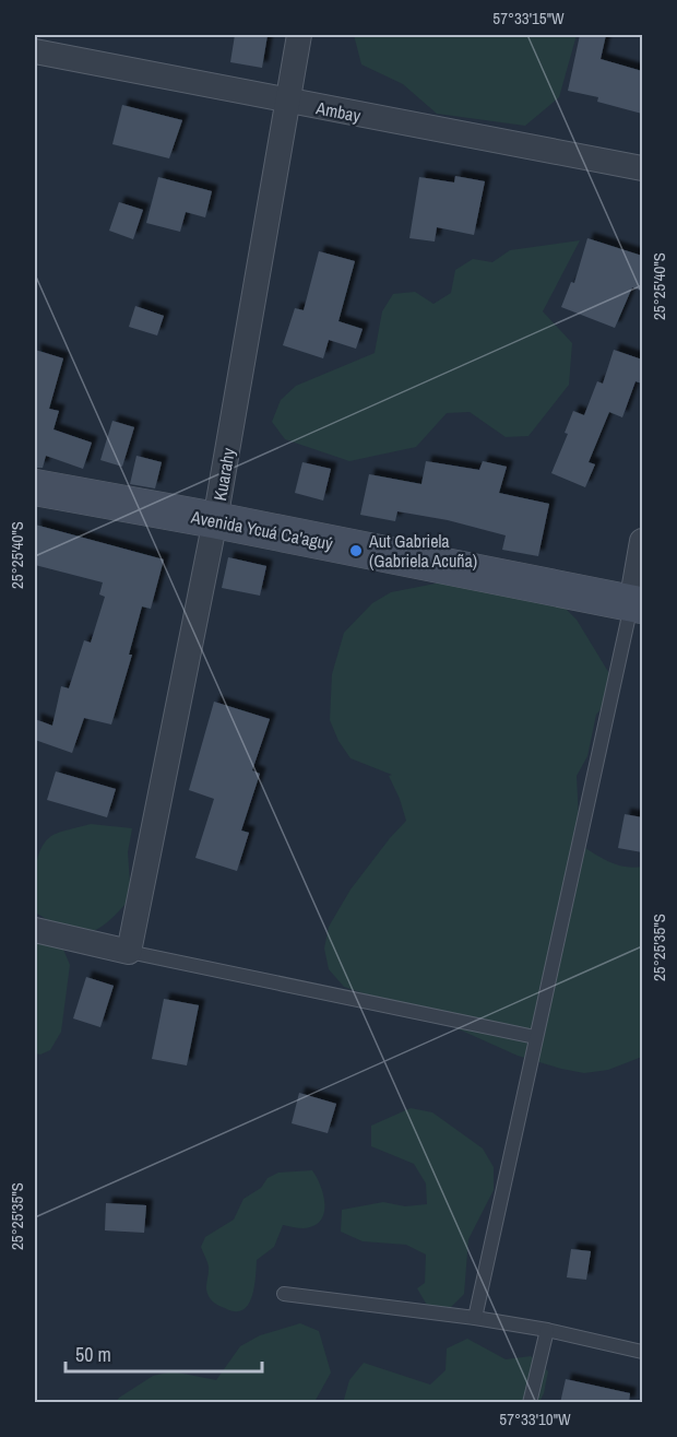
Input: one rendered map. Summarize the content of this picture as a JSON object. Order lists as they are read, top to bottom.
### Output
{
  "streets": {
    "street": ["Ambay", "Kuarahy", "Avenida Ycuá Ca'aguý"]
  },
  "crossings": [
    ["Ambay", "Kuarahy"],
    ["Kuarahy", "Avenida Ycuá Ca'aguý"]
  ],
  "places": ["Aut Gabriela (Gabriela Acuña)"],
  "scale_bar": "50 m",
  "coordinates": [
    "57°33'15\"W",
    "25°25'40\"S",
    "25°25'35\"S",
    "57°33'10\"W"
  ]
}
